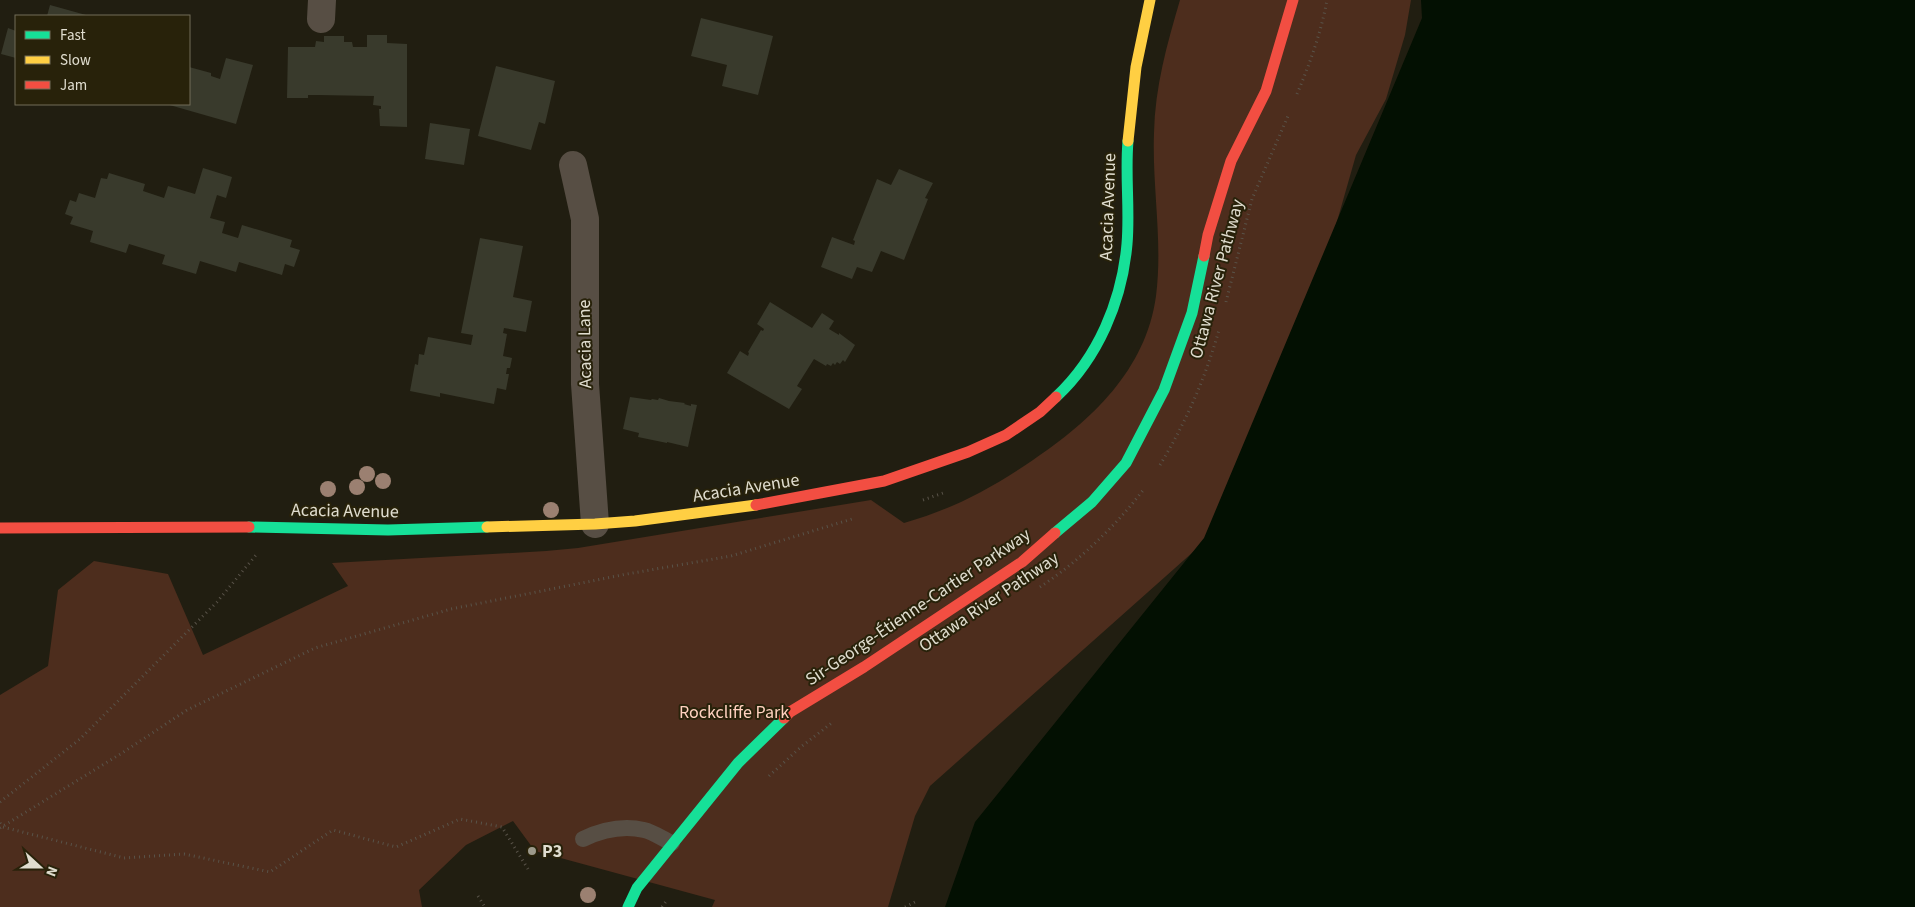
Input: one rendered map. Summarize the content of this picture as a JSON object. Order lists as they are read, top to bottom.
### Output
{
  "streets": {
    "street": ["Acacia Avenue", "Acacia Lane", "Sir-George-Étienne-Cartier Parkway"],
    "path": ["Ottawa River Pathway"]
  },
  "crossings": [
    ["Acacia Avenue", "Acacia Lane"]
  ],
  "parks": ["Rockcliffe Park"],
  "places": ["P3"],
  "legend": ["Fast", "Slow", "Jam"],
  "north": "right"
}
